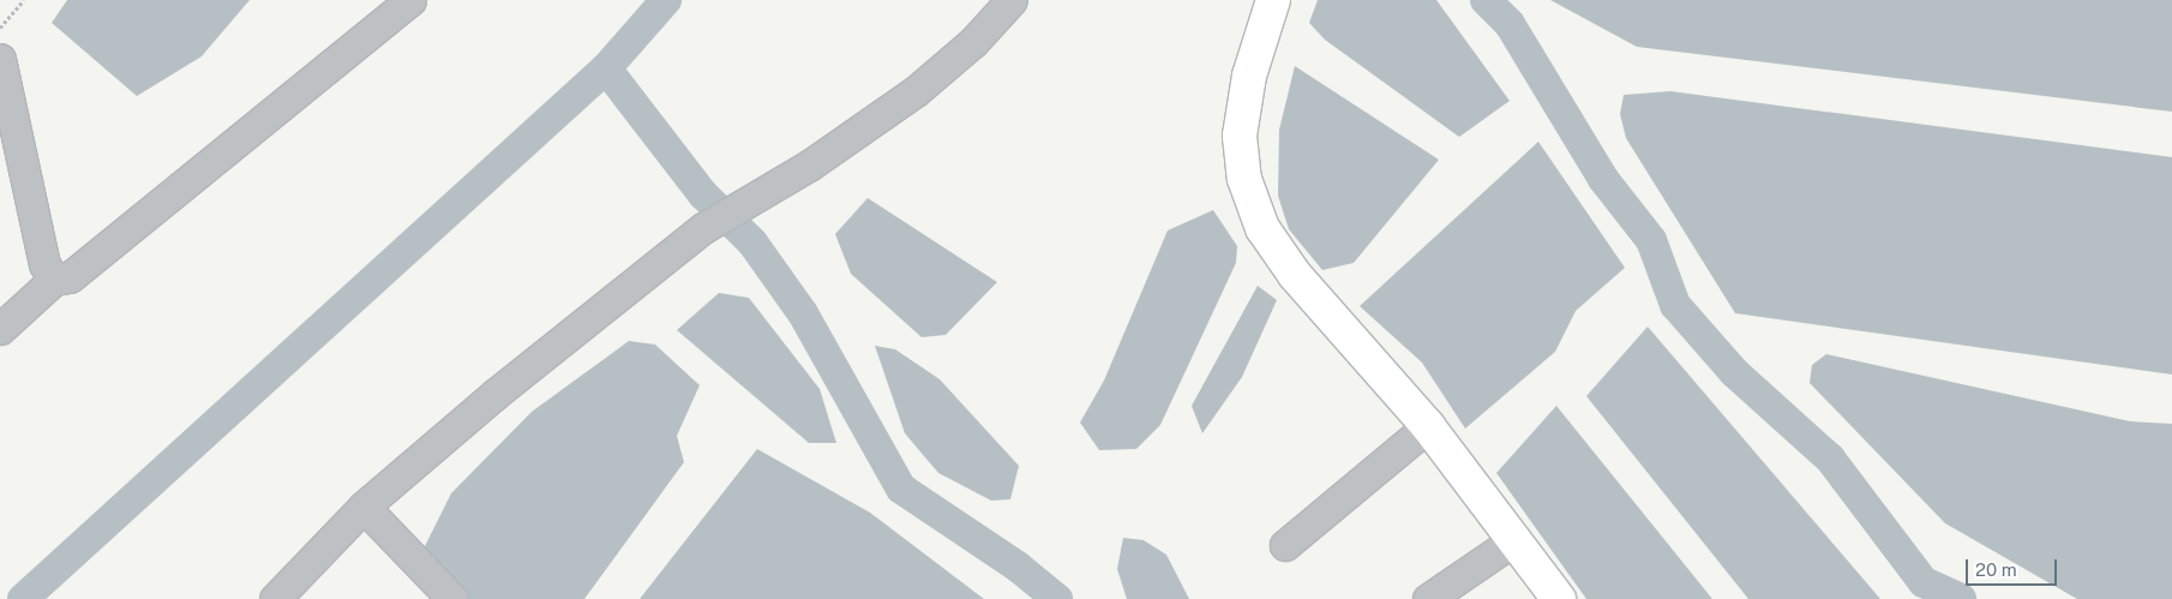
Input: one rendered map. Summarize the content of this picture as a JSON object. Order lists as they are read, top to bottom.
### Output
{
  "scale_bar": "20 m"
}
